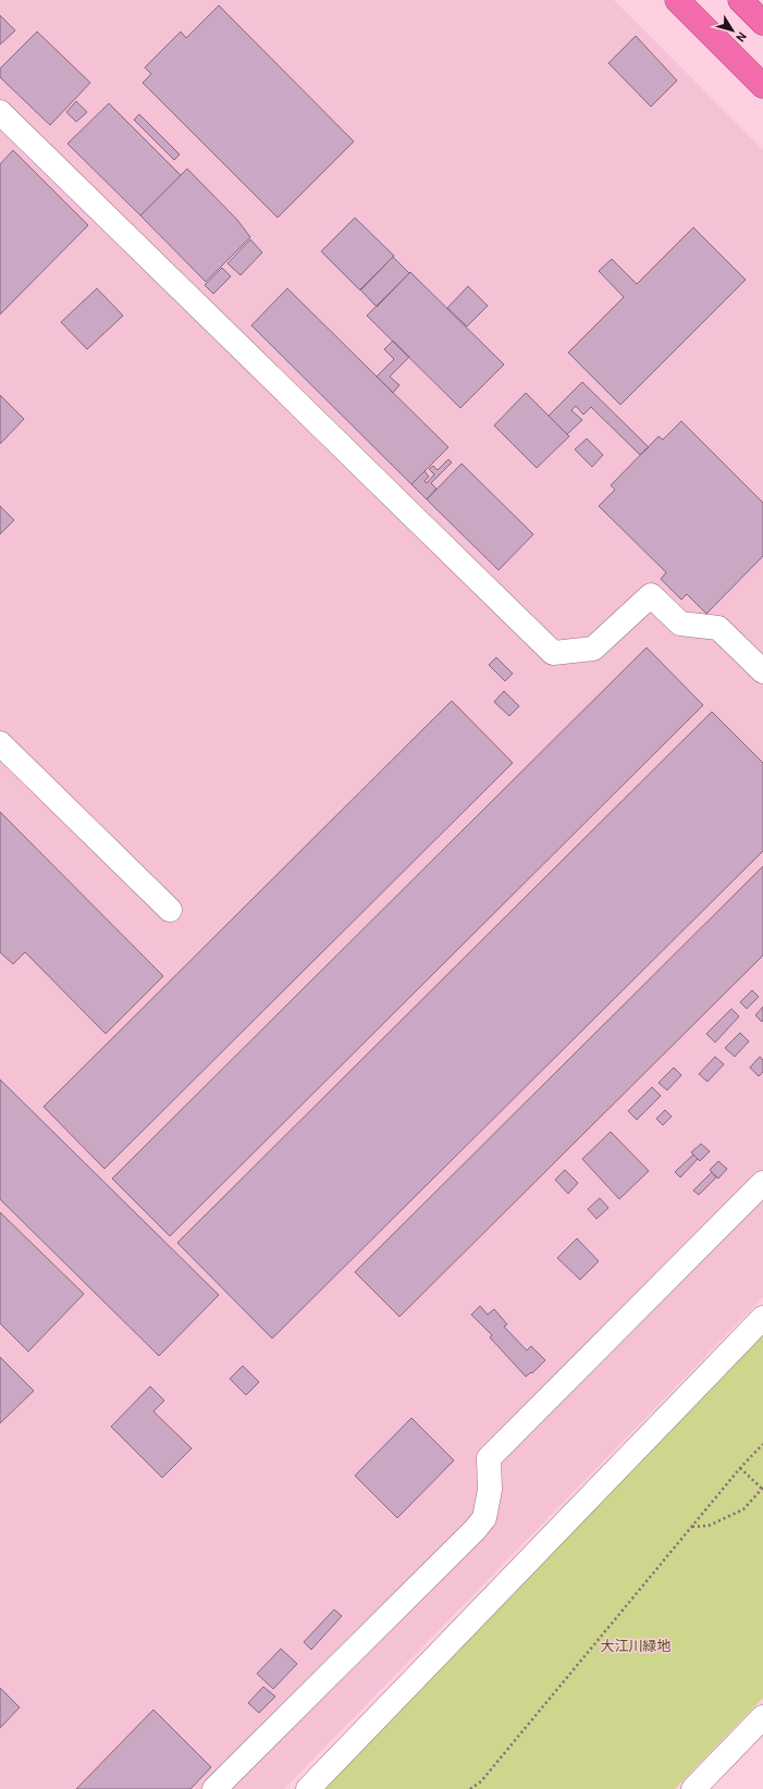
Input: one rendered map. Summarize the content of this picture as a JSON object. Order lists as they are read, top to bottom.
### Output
{
  "parks": ["大江川緑地"],
  "north": "bottom right"
}
